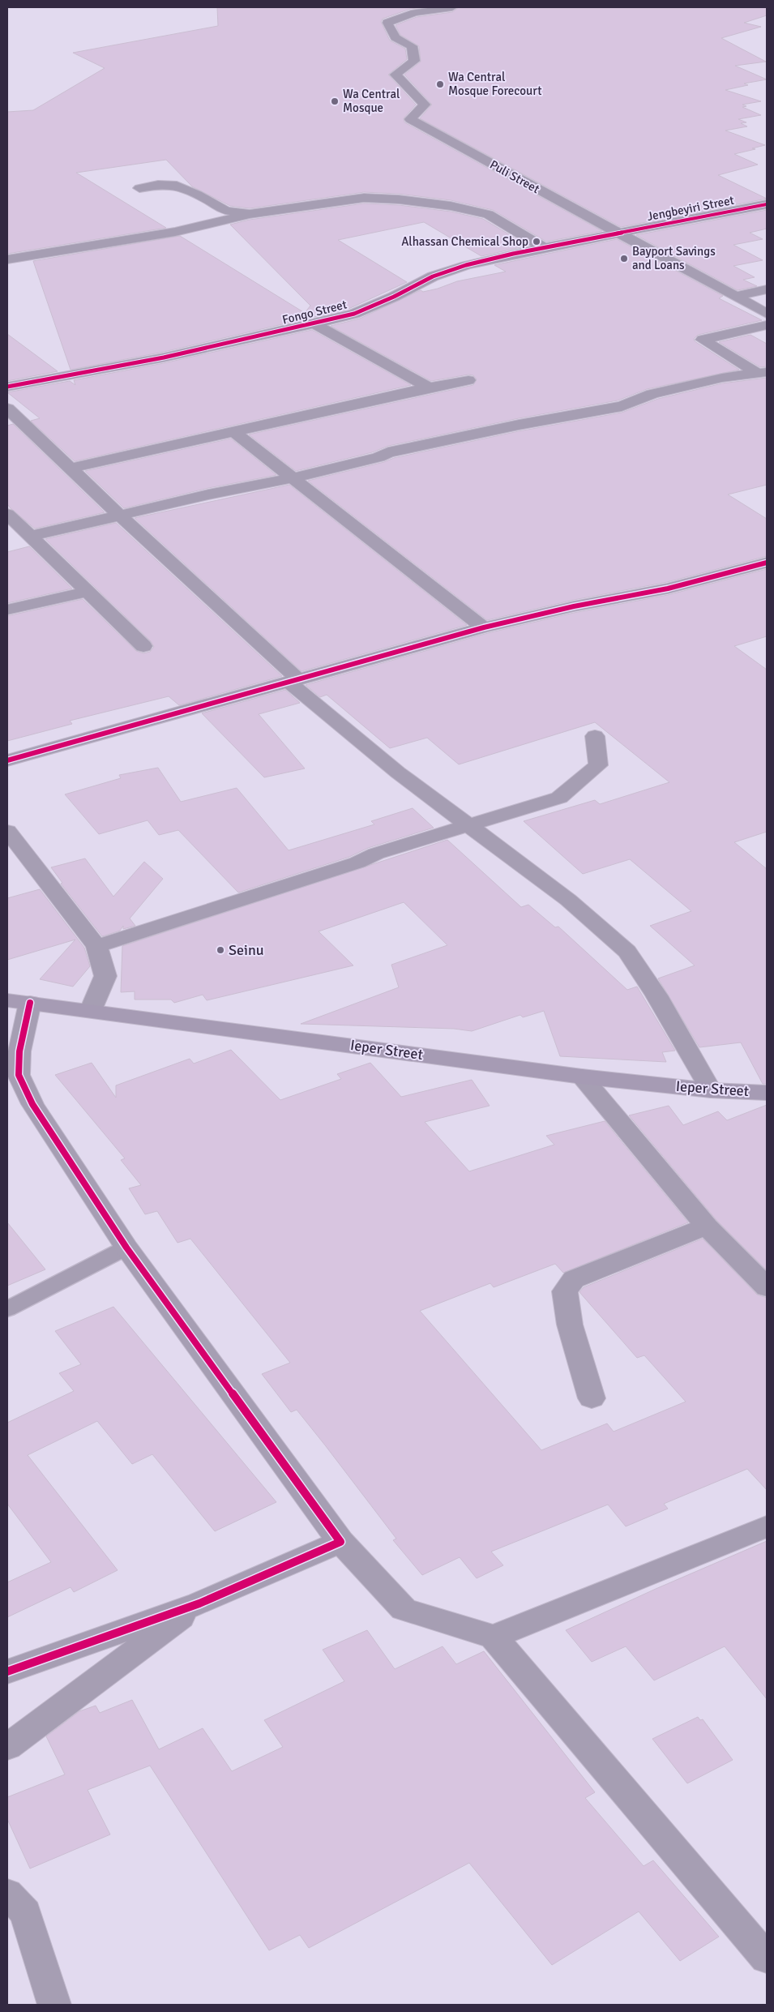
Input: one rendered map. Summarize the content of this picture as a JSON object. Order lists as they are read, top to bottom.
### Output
{
  "streets": {
    "street": [
      "Puli Street",
      "Jengbeyiri Street",
      "Fongo Street",
      "Ieper Street"
    ]
  },
  "crossings": [
    ["Puli Street", "Jengbeyiri Street"],
    ["Puli Street", "Fongo Street"],
    ["Jengbeyiri Street", "Fongo Street"]
  ],
  "places": [
    "Wa Central Mosque Forecourt",
    "Wa Central Mosque",
    "Alhassan Chemical Shop",
    "Bayport Savings and Loans",
    "Seinu"
  ]
}
